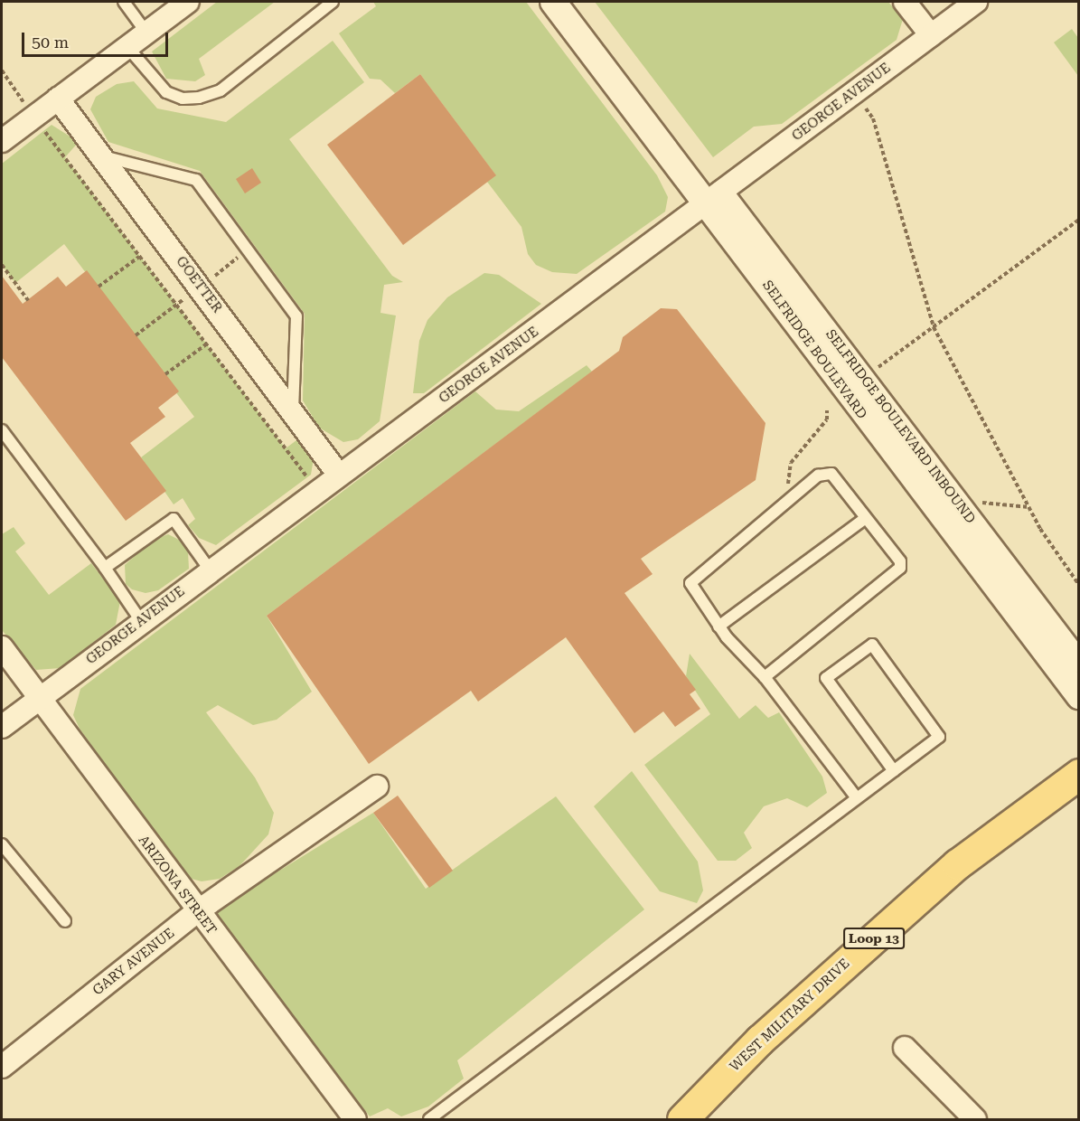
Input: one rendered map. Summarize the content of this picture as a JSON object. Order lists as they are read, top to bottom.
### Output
{
  "streets": {
    "main road": ["Loop 13", "WEST MILITARY DRIVE"],
    "street": [
      "GEORGE AVENUE",
      "GOETTER",
      "SELFRIDGE BOULEVARD",
      "SELFRIDGE BOULEVARD INBOUND",
      "ARIZONA STREET",
      "GARY AVENUE"
    ]
  },
  "crossings": [
    ["GEORGE AVENUE", "GOETTER"],
    ["GEORGE AVENUE", "SELFRIDGE BOULEVARD"],
    ["GEORGE AVENUE", "SELFRIDGE BOULEVARD INBOUND"],
    ["GEORGE AVENUE", "ARIZONA STREET"],
    ["SELFRIDGE BOULEVARD", "SELFRIDGE BOULEVARD INBOUND"],
    ["ARIZONA STREET", "GARY AVENUE"]
  ],
  "scale_bar": "50 m"
}
